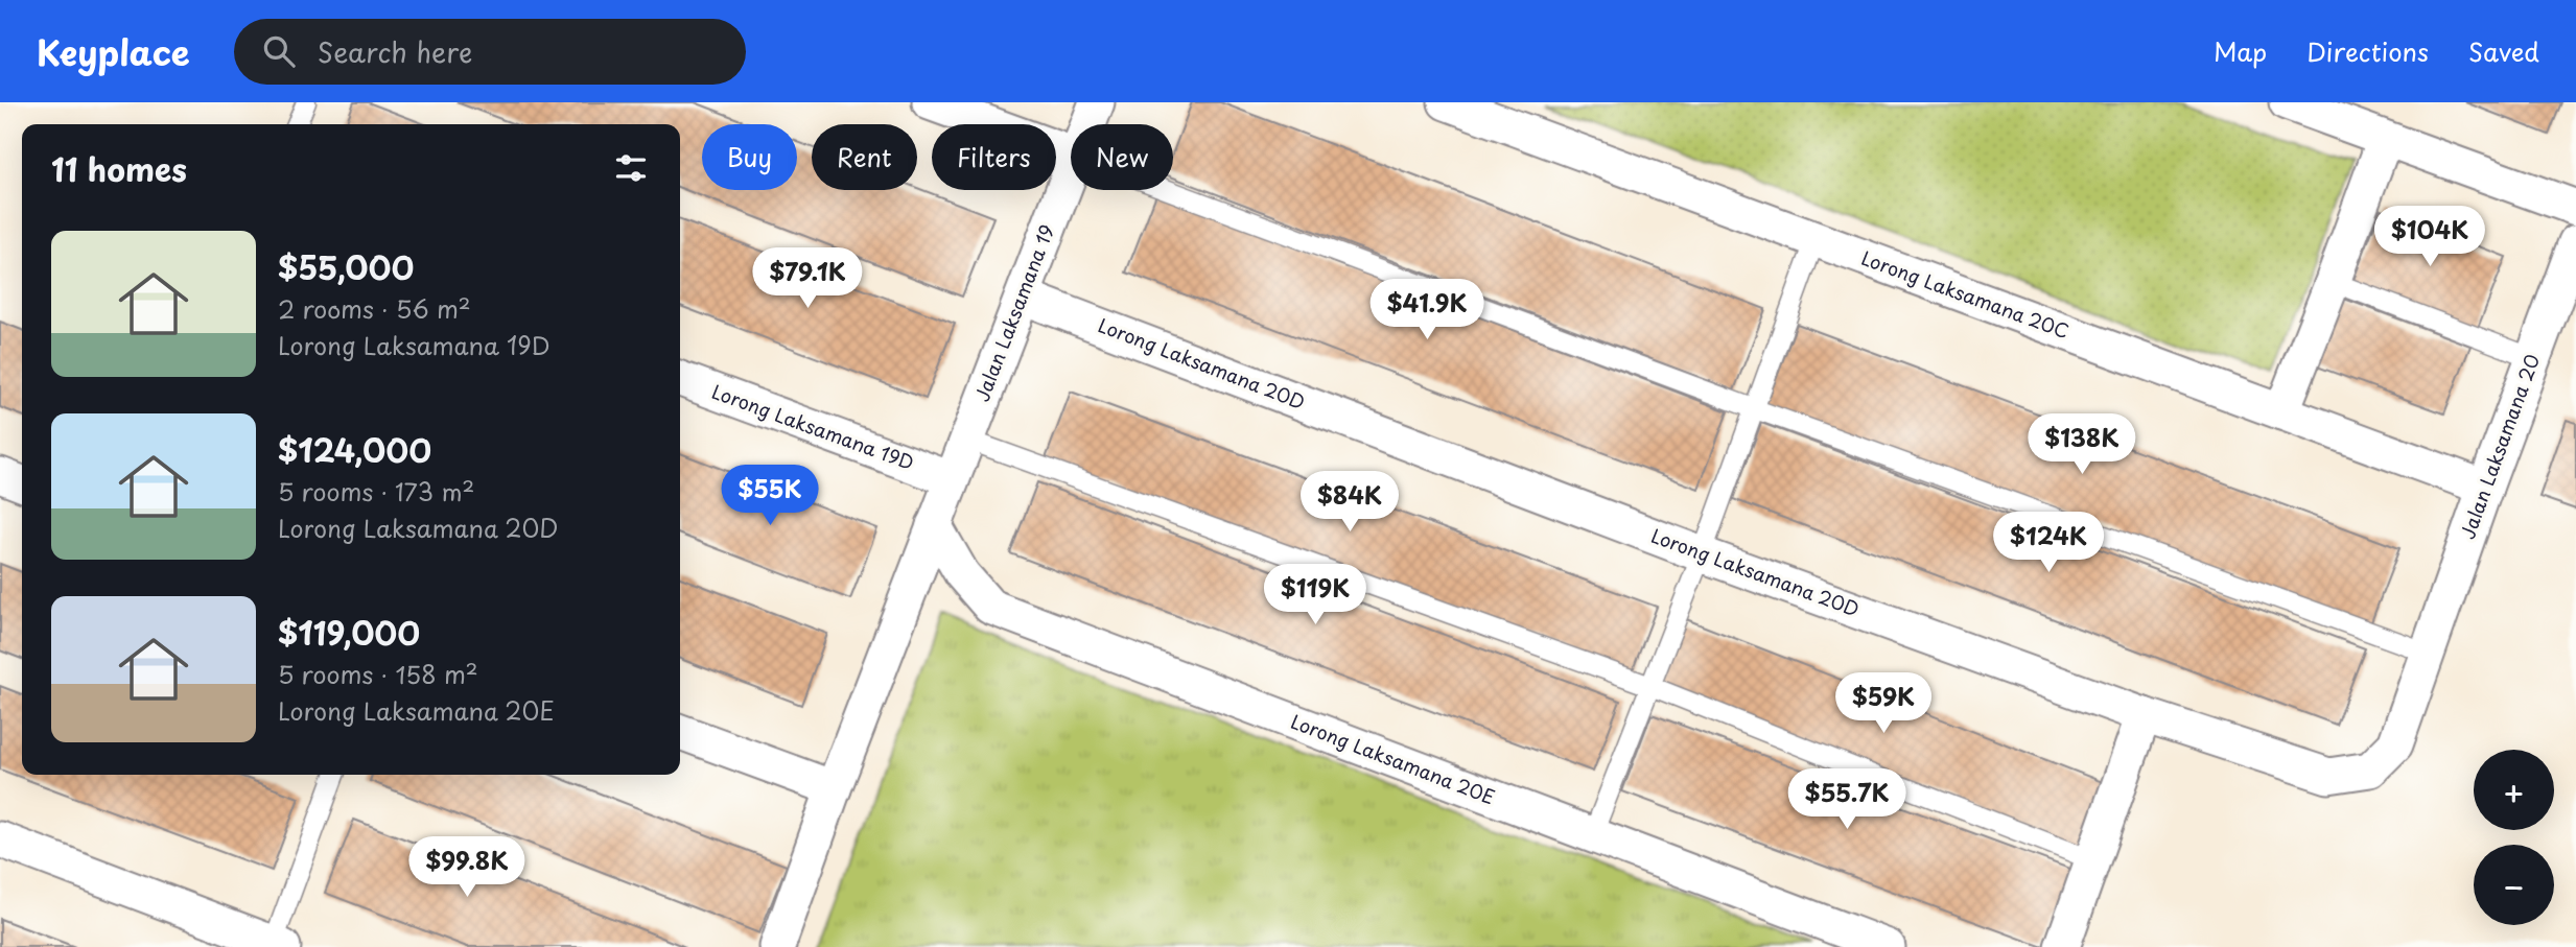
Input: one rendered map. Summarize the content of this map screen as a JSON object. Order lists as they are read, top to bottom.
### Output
{
  "streets": {
    "street": [
      "Lorong Laksamana 20C",
      "Jalan Laksamana 19",
      "Lorong Laksamana 20D",
      "Lorong Laksamana 19D",
      "Jalan Laksamana 20",
      "Lorong Laksamana 20E"
    ]
  },
  "crossings": [
    ["Lorong Laksamana 20C", "Jalan Laksamana 20"],
    ["Jalan Laksamana 19", "Lorong Laksamana 20D"],
    ["Jalan Laksamana 19", "Lorong Laksamana 19D"],
    ["Jalan Laksamana 19", "Lorong Laksamana 20E"],
    ["Lorong Laksamana 20D", "Jalan Laksamana 20"]
  ],
  "page": {
    "header": "Keyplace",
    "search": "Search here",
    "nav": ["Map", "Directions", "Saved"],
    "chip": [
      "Buy",
      "Rent",
      "Filters",
      "New"
    ],
    "heading": "11 homes",
    "price": [
      "$104K",
      "$79.1K",
      "$41.9K",
      "$138K",
      "$55K",
      "$84K",
      "$124K",
      "$119K",
      "$59K",
      "$55.7K",
      "$99.8K"
    ],
    "list": [
      {
        "name": "$55,000",
        "note": "2 rooms · 56 m² · Lorong Laksamana 19D"
      },
      {
        "name": "$124,000",
        "note": "5 rooms · 173 m² · Lorong Laksamana 20D"
      },
      {
        "name": "$119,000",
        "note": "5 rooms · 158 m² · Lorong Laksamana 20E"
      }
    ],
    "map_buttons": ["+", "−"]
  }
}
